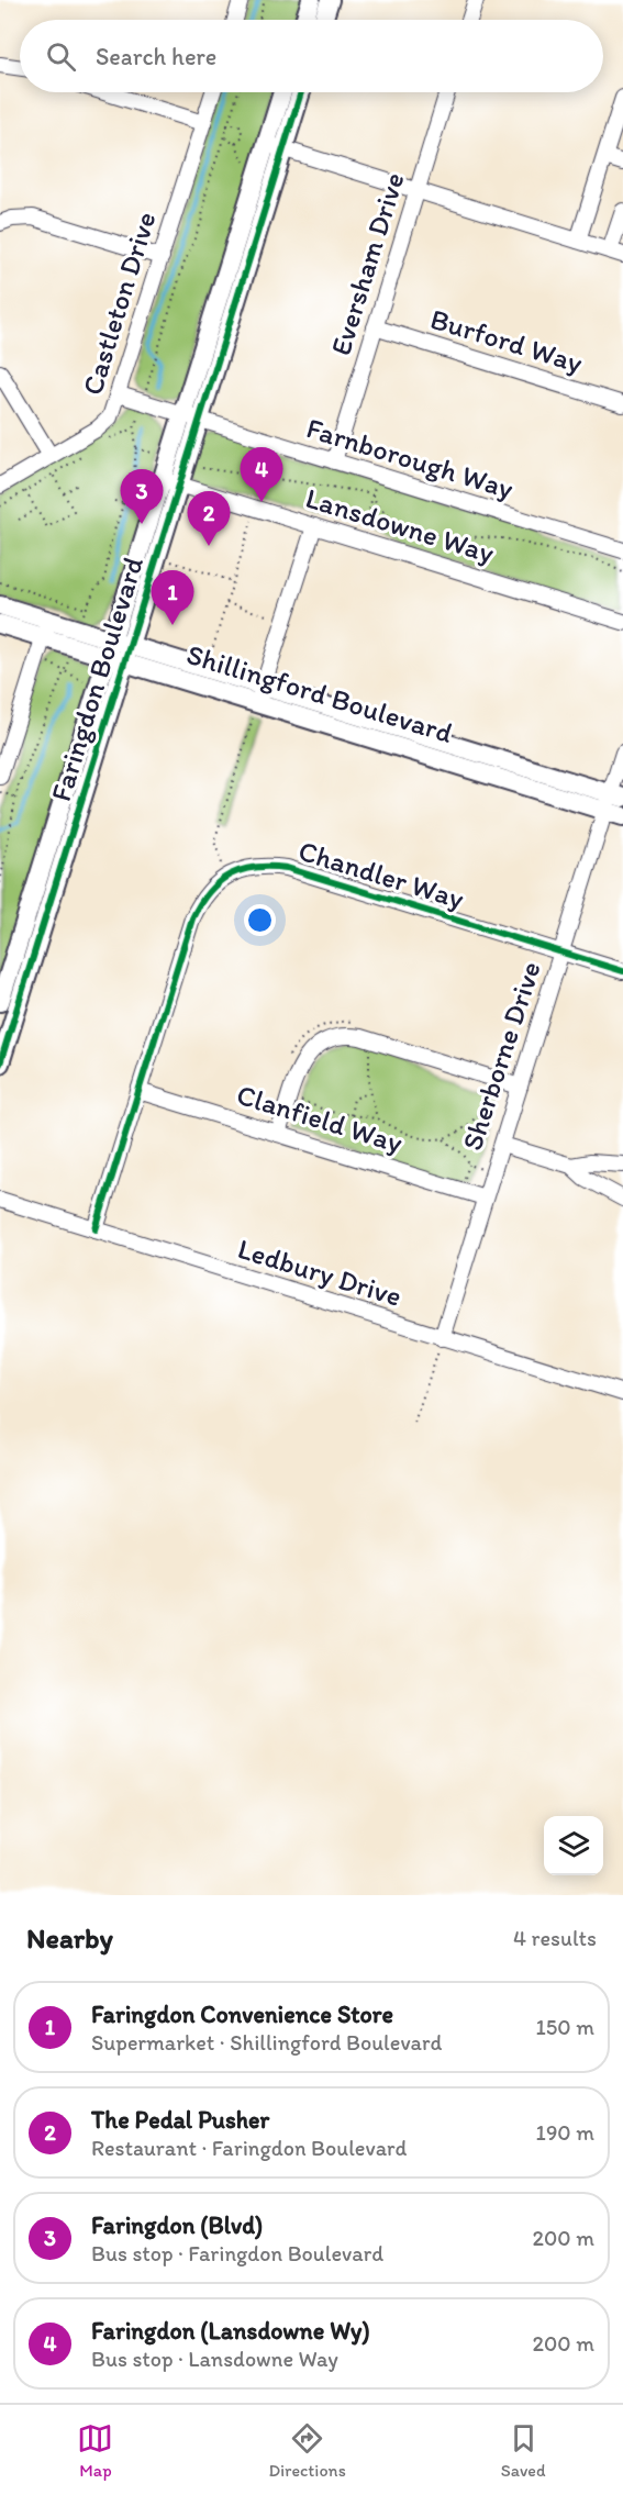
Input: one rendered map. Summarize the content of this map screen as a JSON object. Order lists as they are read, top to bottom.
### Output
{
  "streets": {
    "street": [
      "Eversham Drive",
      "Castleton Drive",
      "Burford Way",
      "Farnborough Way",
      "Lansdowne Way",
      "Faringdon Boulevard",
      "Shillingford Boulevard",
      "Chandler Way",
      "Sherborne Drive",
      "Clanfield Way",
      "Ledbury Drive"
    ]
  },
  "crossings": [
    ["Eversham Drive", "Burford Way"],
    ["Eversham Drive", "Farnborough Way"],
    ["Castleton Drive", "Farnborough Way"],
    ["Farnborough Way", "Faringdon Boulevard"],
    ["Lansdowne Way", "Faringdon Boulevard"],
    ["Faringdon Boulevard", "Shillingford Boulevard"],
    ["Shillingford Boulevard", "Sherborne Drive"],
    ["Chandler Way", "Sherborne Drive"],
    ["Chandler Way", "Clanfield Way"],
    ["Chandler Way", "Ledbury Drive"],
    ["Sherborne Drive", "Clanfield Way"],
    ["Sherborne Drive", "Ledbury Drive"]
  ],
  "page": {
    "search": "Search here",
    "pins": [
      "4",
      "3",
      "2",
      "1"
    ],
    "heading": ["Nearby", "4 results"],
    "list": [
      {
        "mark": "1",
        "name": "Faringdon Convenience Store",
        "note": "Supermarket · Shillingford Boulevard",
        "value": "150 m"
      },
      {
        "mark": "2",
        "name": "The Pedal Pusher",
        "note": "Restaurant · Faringdon Boulevard",
        "value": "190 m"
      },
      {
        "mark": "3",
        "name": "Faringdon (Blvd)",
        "note": "Bus stop · Faringdon Boulevard",
        "value": "200 m"
      },
      {
        "mark": "4",
        "name": "Faringdon (Lansdowne Wy)",
        "note": "Bus stop · Lansdowne Way",
        "value": "200 m"
      }
    ],
    "nav": ["Map", "Directions", "Saved"]
  }
}
